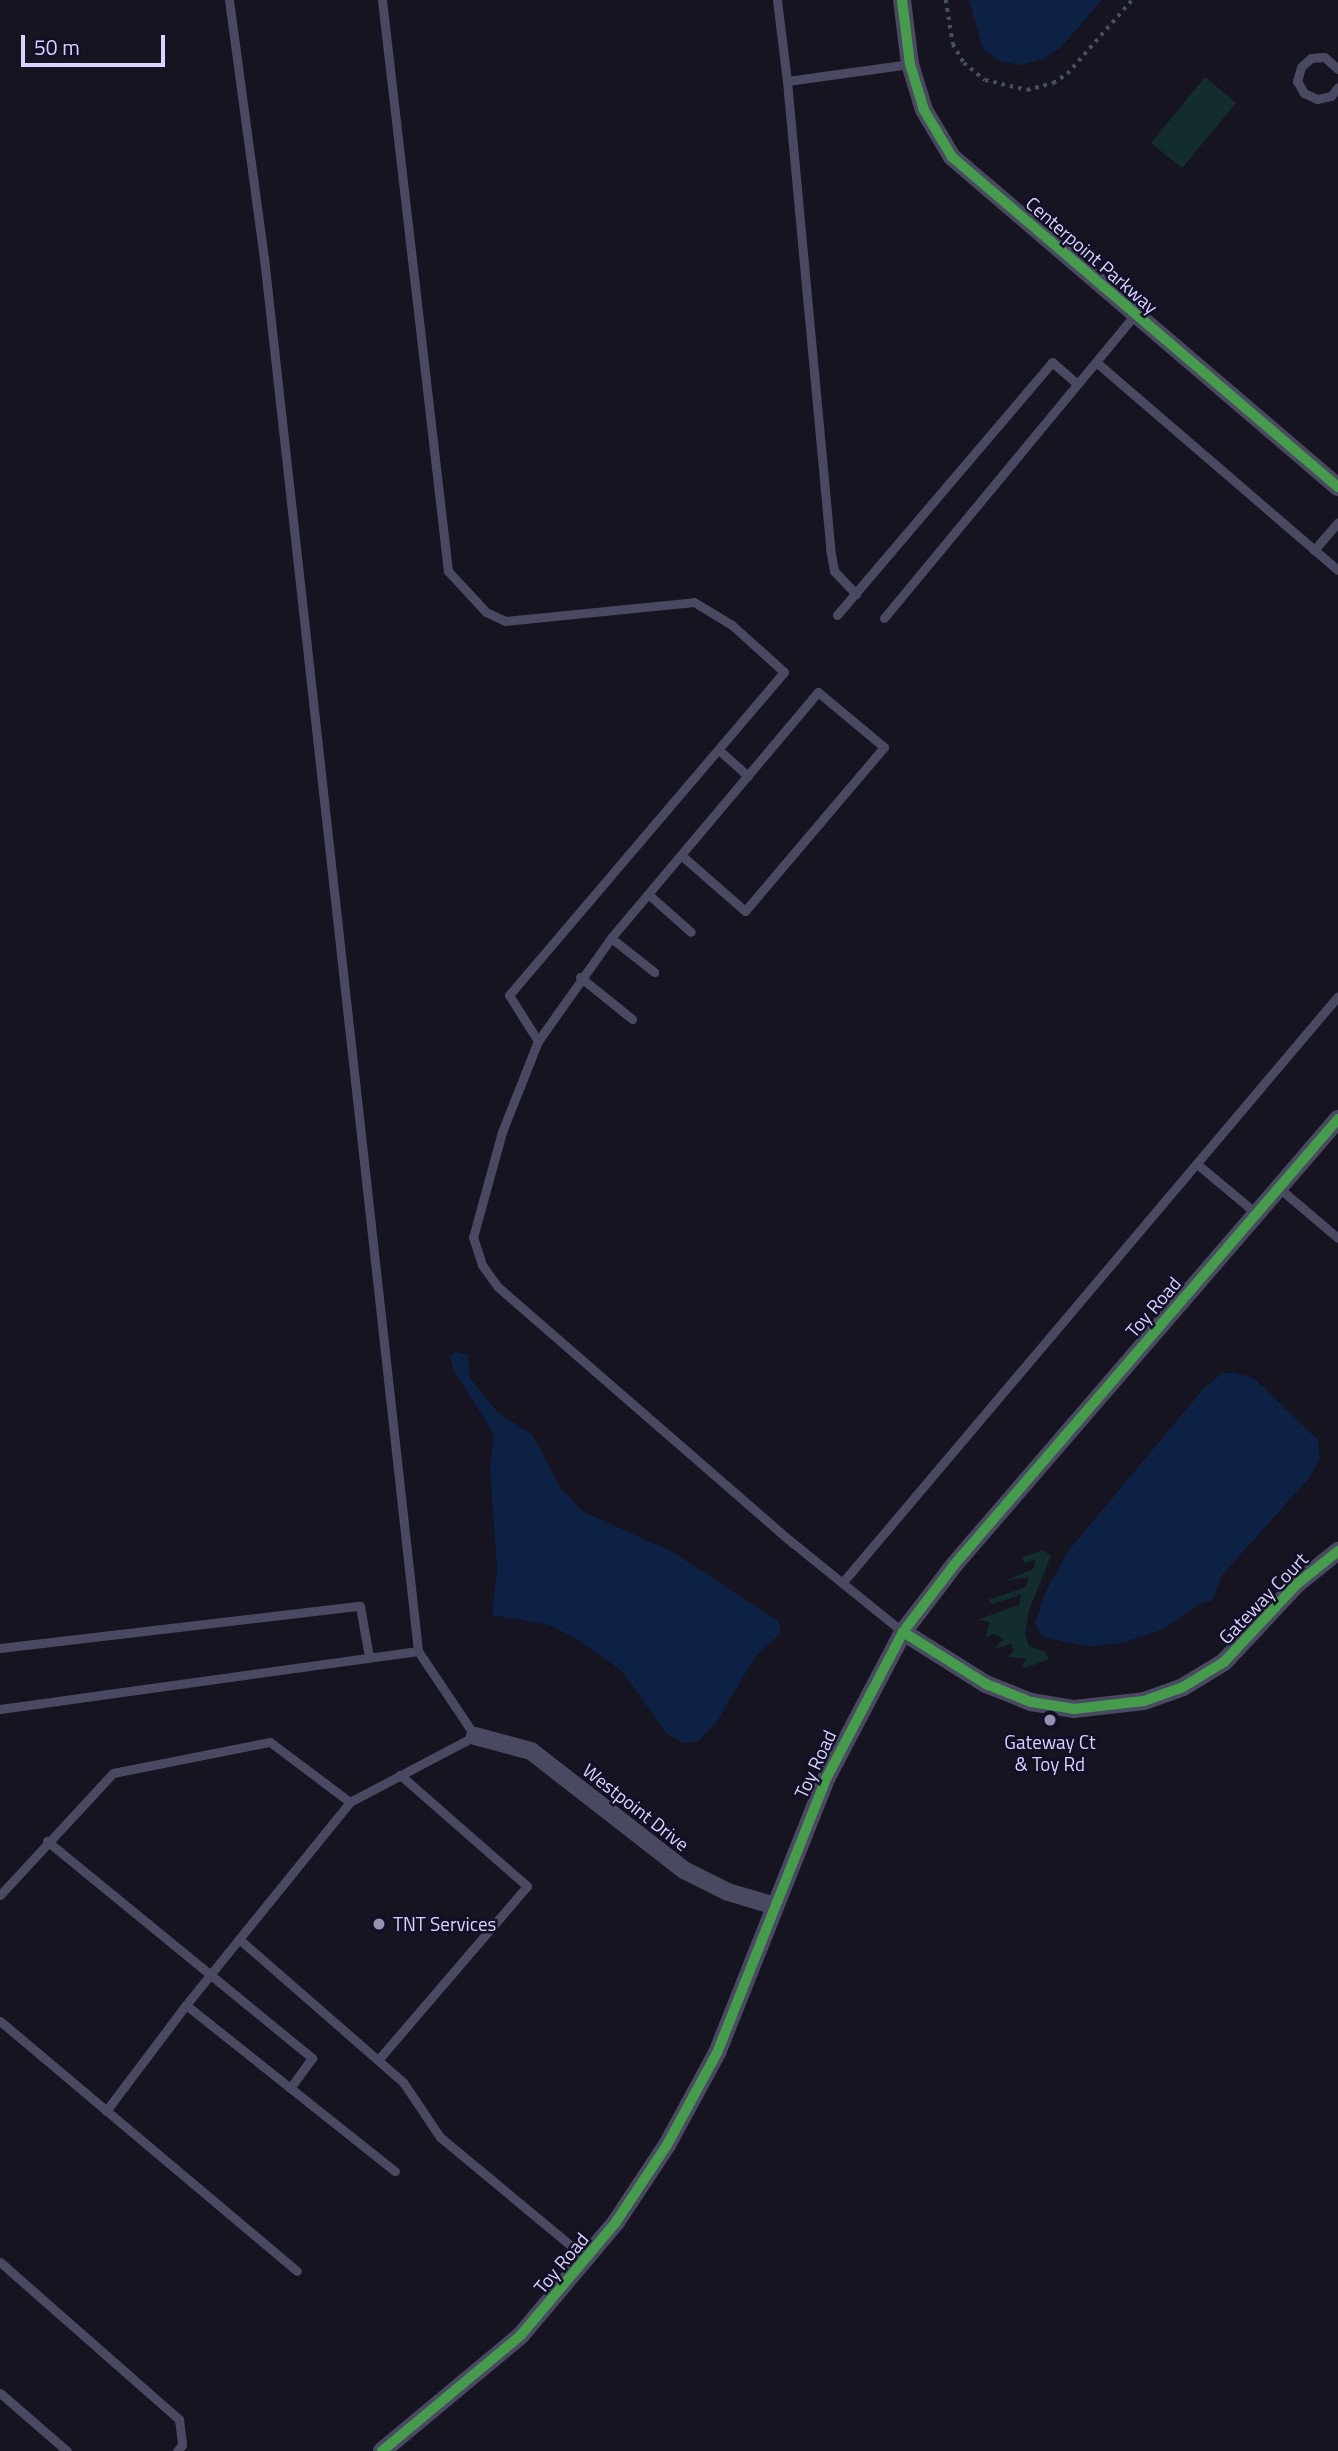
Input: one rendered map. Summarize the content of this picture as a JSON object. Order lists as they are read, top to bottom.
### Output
{
  "streets": {
    "street": [
      "Centerpoint Parkway",
      "Toy Road",
      "Gateway Court",
      "Westpoint Drive"
    ]
  },
  "crossings": [
    ["Toy Road", "Gateway Court"],
    ["Toy Road", "Westpoint Drive"]
  ],
  "places": ["Gateway Ct & Toy Rd", "TNT Services"],
  "scale_bar": "50 m"
}
